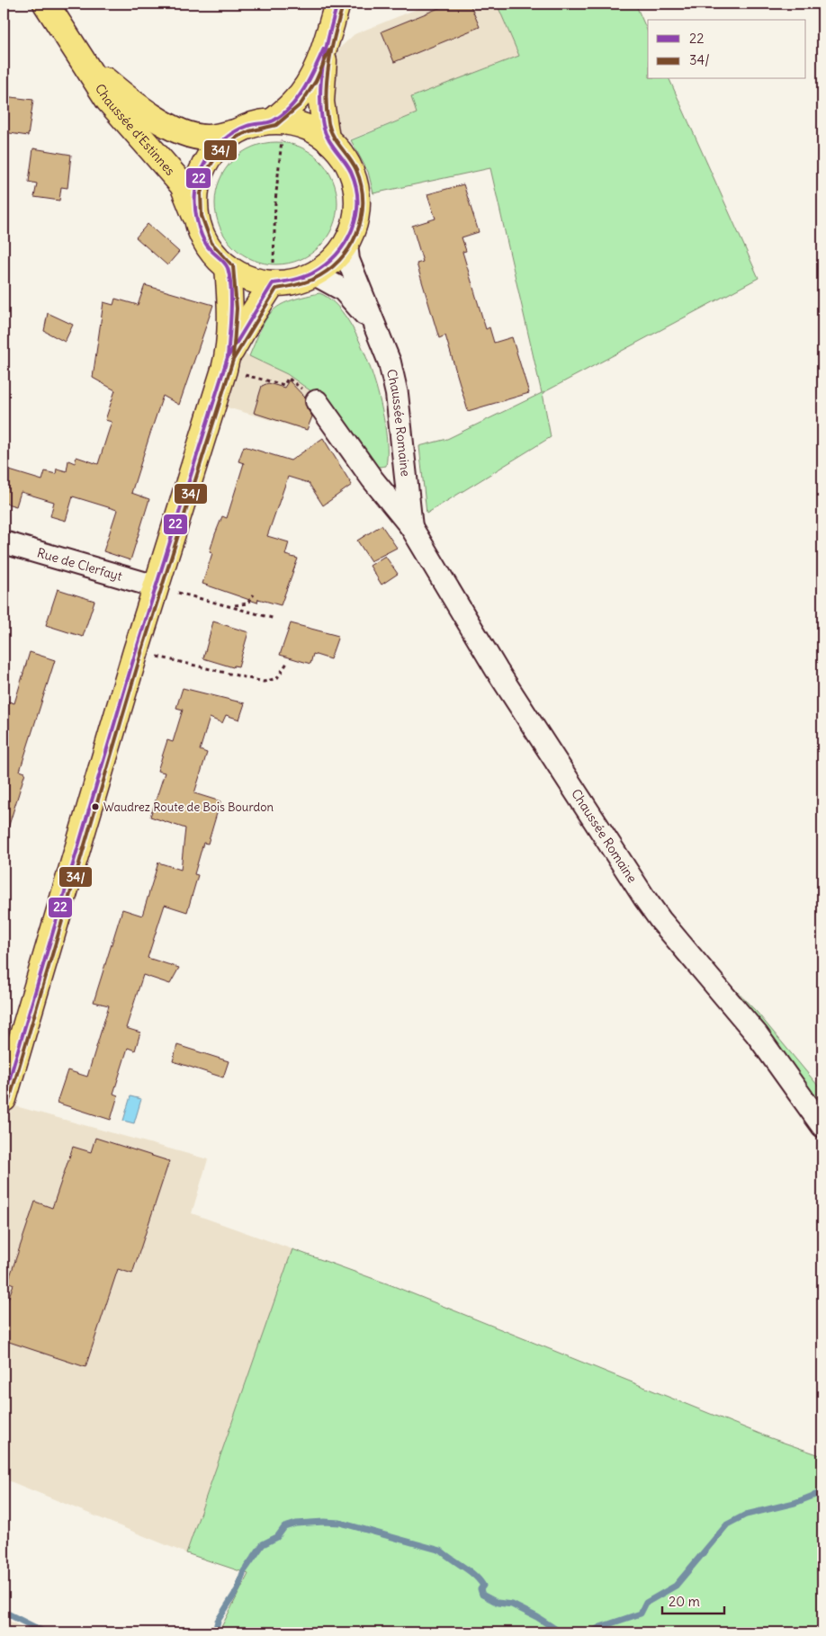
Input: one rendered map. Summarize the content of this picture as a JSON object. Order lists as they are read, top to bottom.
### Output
{
  "streets": {
    "main road": ["Chaussée d'Estinnes"],
    "street": ["Chaussée Romaine", "Rue de Clerfayt"]
  },
  "places": ["Waudrez Route de Bois Bourdon"],
  "lines": ["transit line 22", "transit line 34/"],
  "legend": ["22", "34/"],
  "scale_bar": "20 m"
}
